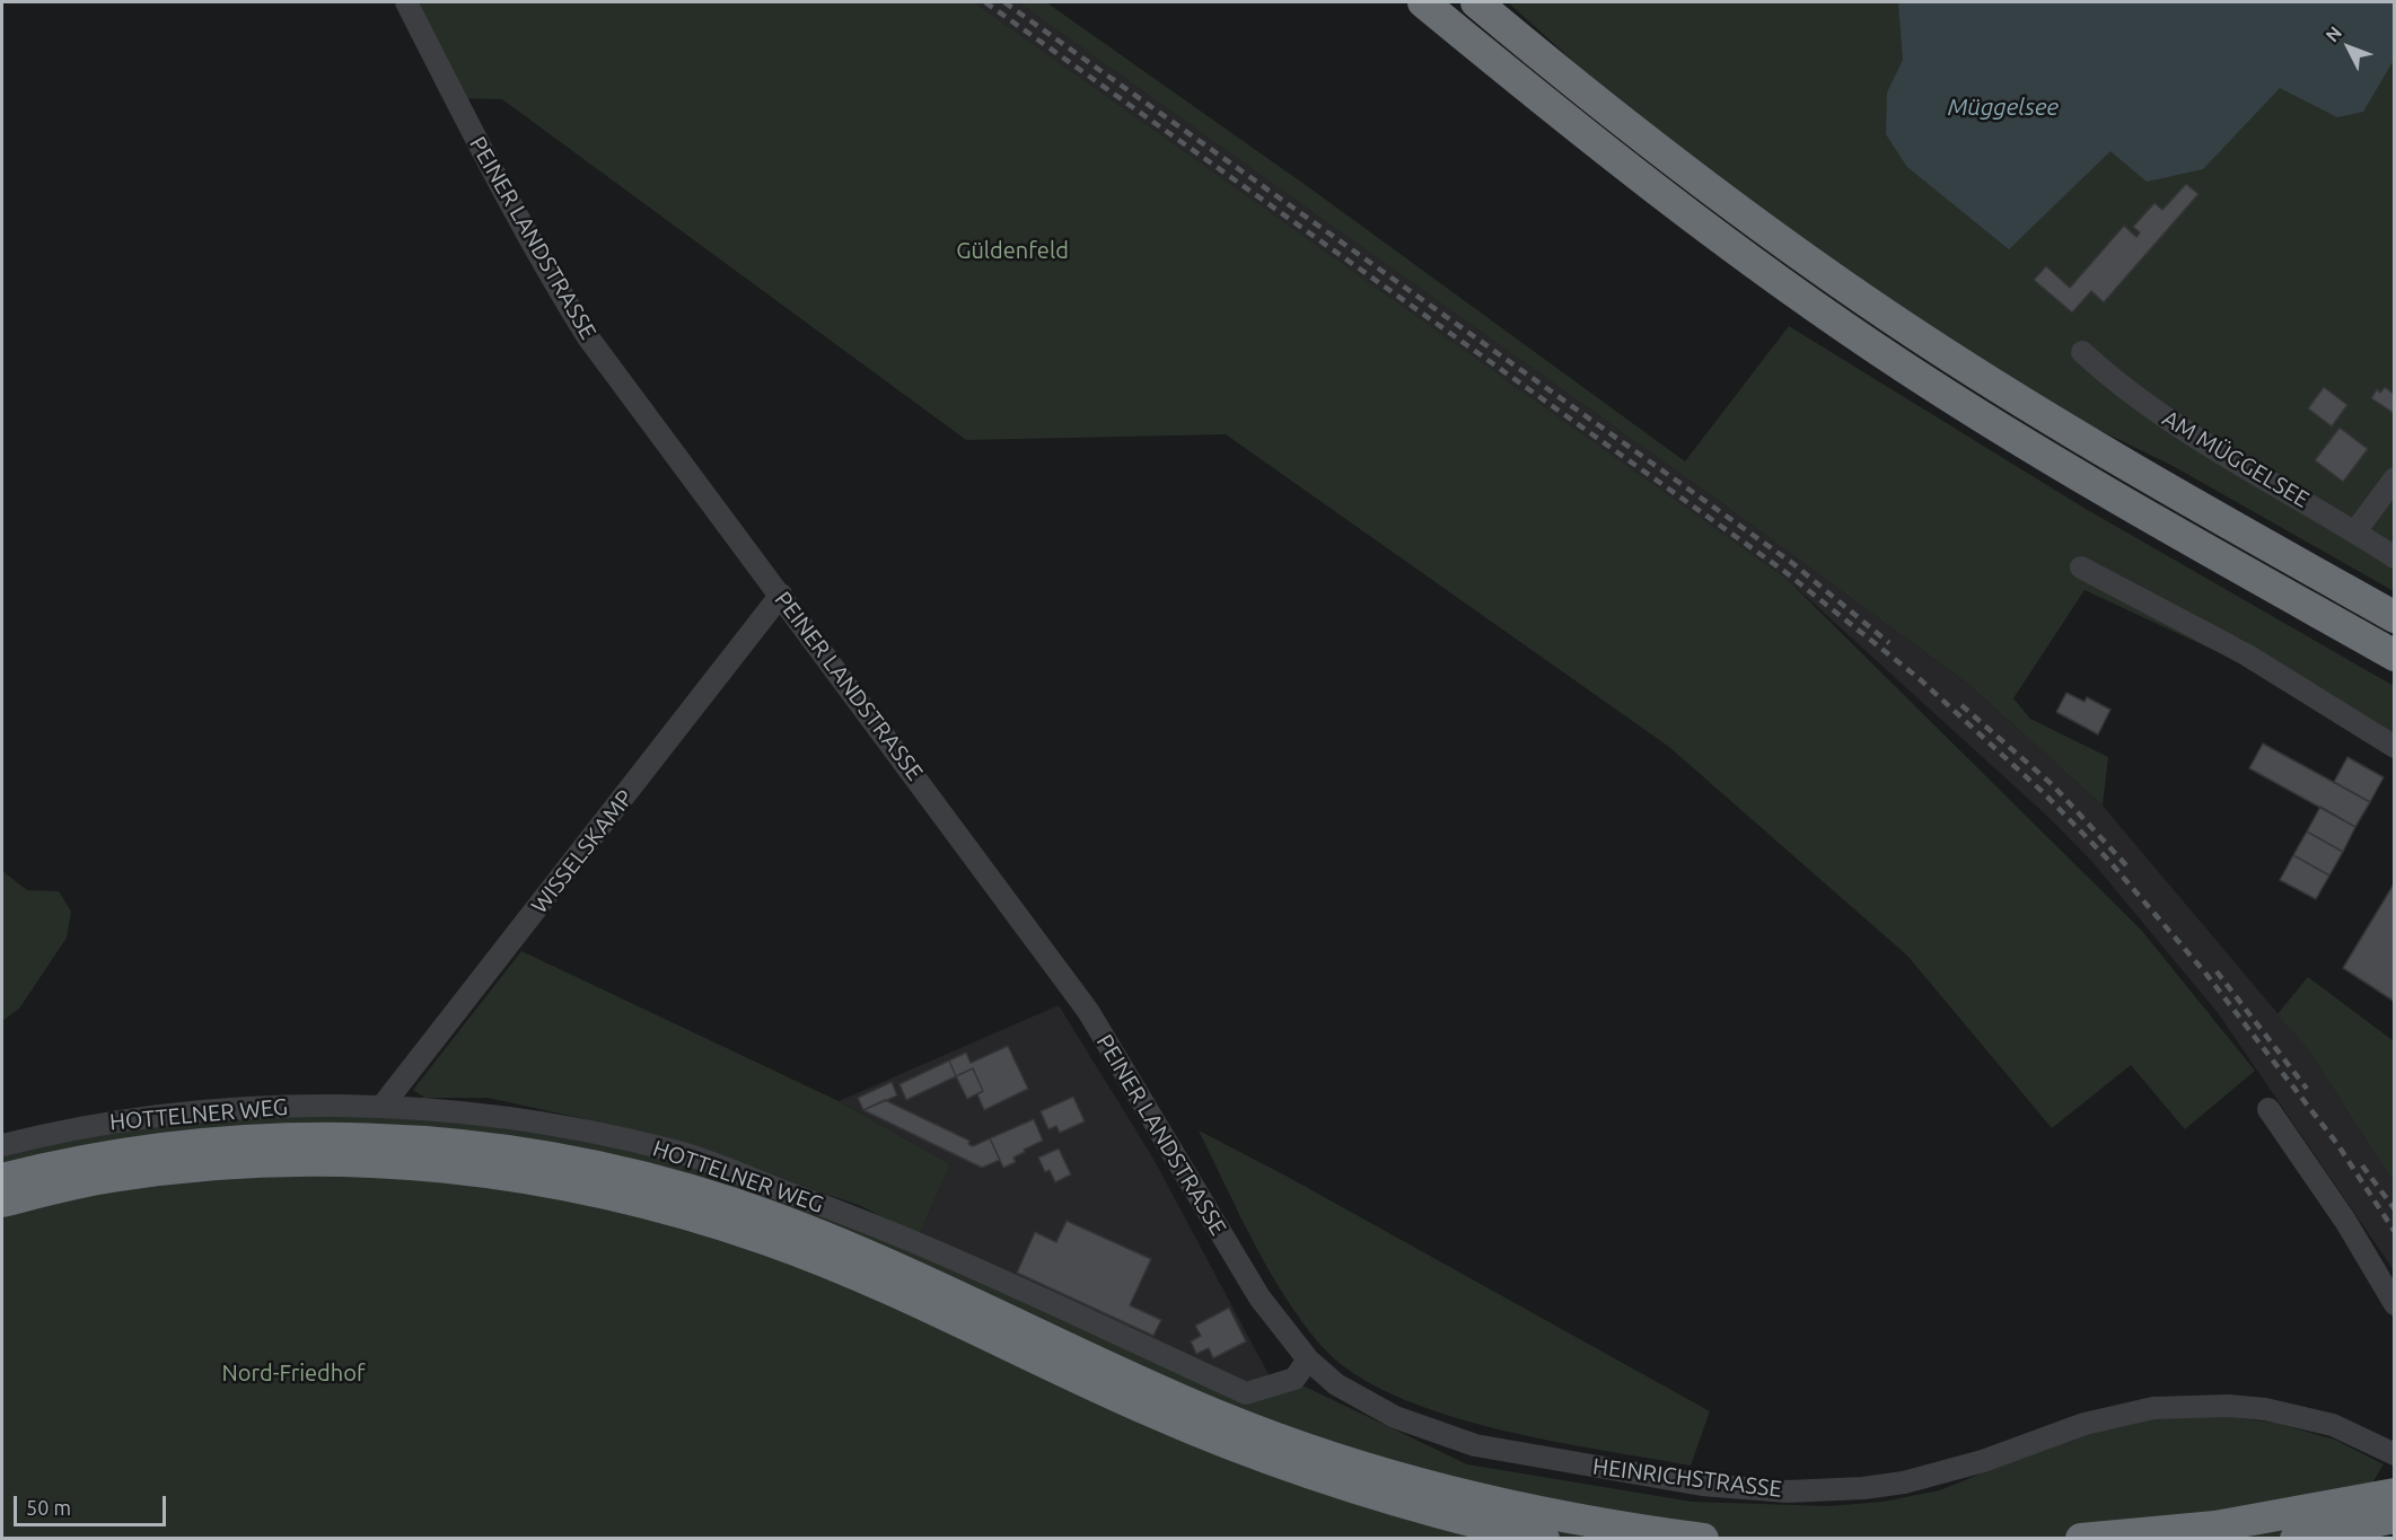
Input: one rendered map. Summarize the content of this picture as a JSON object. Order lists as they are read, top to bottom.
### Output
{
  "streets": {
    "street": [
      "PEINER LANDSTRASSE",
      "AM MÜGGELSEE",
      "WISSELSKAMP",
      "HOTTELNER WEG",
      "HEINRICHSTRASSE"
    ]
  },
  "crossings": [
    ["PEINER LANDSTRASSE", "WISSELSKAMP"],
    ["PEINER LANDSTRASSE", "HOTTELNER WEG"],
    ["PEINER LANDSTRASSE", "HEINRICHSTRASSE"],
    ["WISSELSKAMP", "HOTTELNER WEG"],
    ["HOTTELNER WEG", "HEINRICHSTRASSE"]
  ],
  "water": ["Müggelsee"],
  "parks": ["Güldenfeld", "Nord-Friedhof"],
  "scale_bar": "50 m",
  "north": "top left"
}
